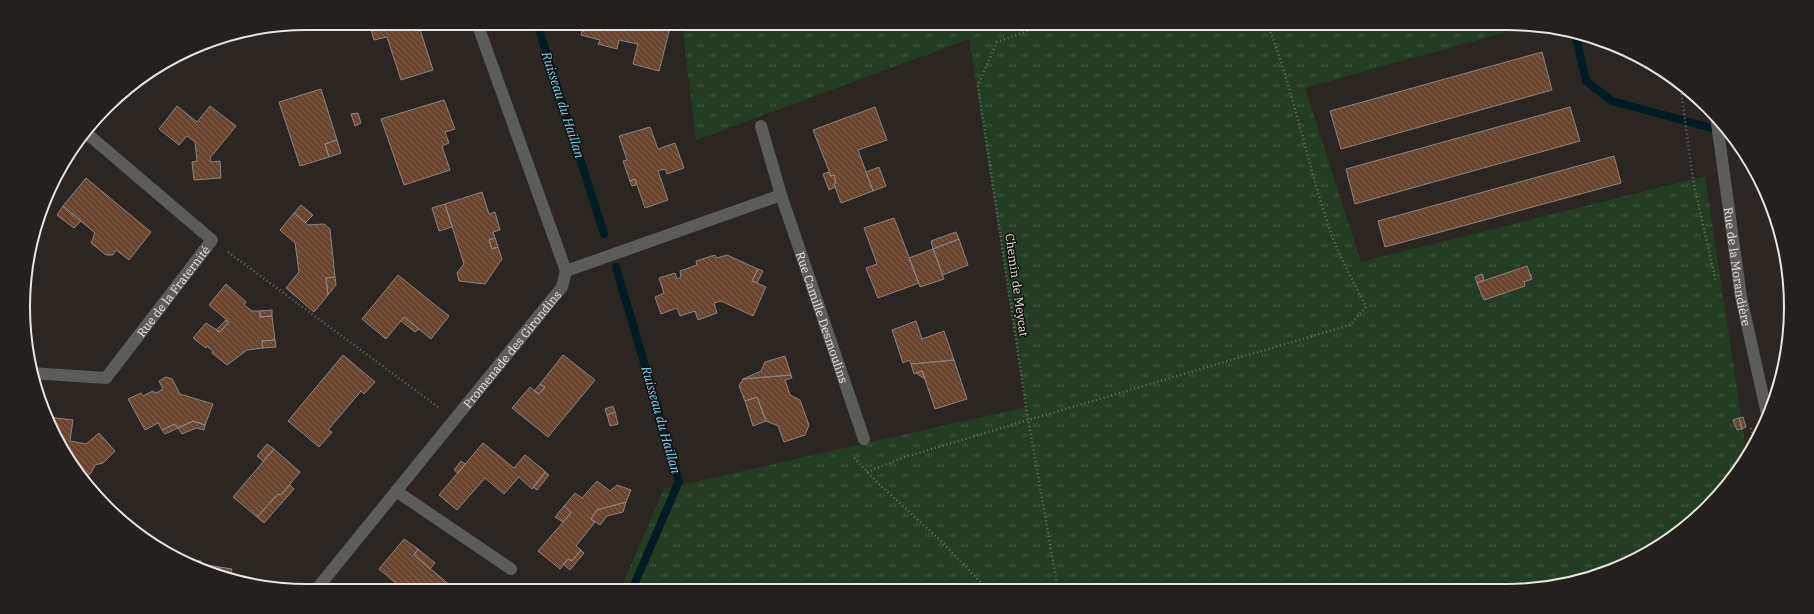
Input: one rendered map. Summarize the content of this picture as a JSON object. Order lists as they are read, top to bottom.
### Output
{
  "streets": {
    "street": [
      "Rue de la Morandière",
      "Rue de la Fraternité",
      "Rue Camille Desmoulins",
      "Promenade des Girondins"
    ],
    "path": ["Chemin de Meycat"]
  },
  "water": ["Ruisseau du Haillan"]
}
